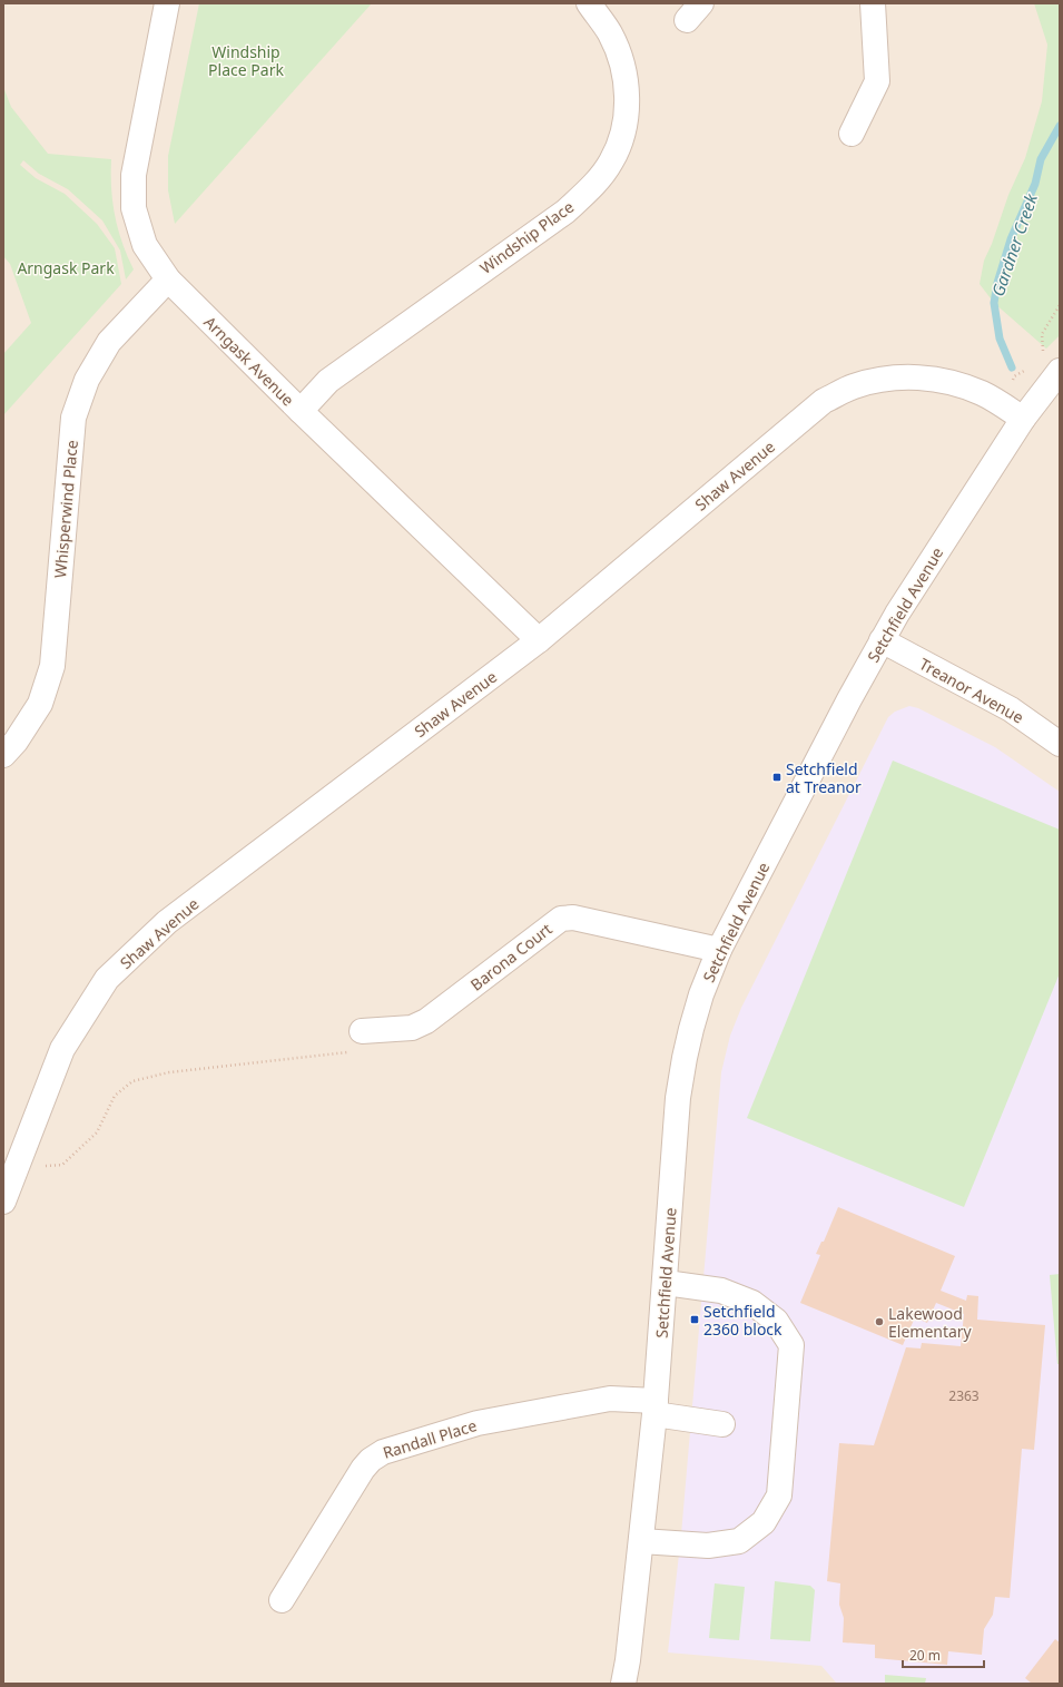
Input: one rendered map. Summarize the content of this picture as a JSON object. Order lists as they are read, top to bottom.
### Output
{
  "streets": {
    "street": [
      "Windship Place",
      "Arngask Avenue",
      "Shaw Avenue",
      "Whisperwind Place",
      "Setchfield Avenue",
      "Treanor Avenue",
      "Barona Court",
      "Randall Place"
    ]
  },
  "crossings": [
    ["Windship Place", "Arngask Avenue"],
    ["Arngask Avenue", "Shaw Avenue"],
    ["Arngask Avenue", "Whisperwind Place"],
    ["Shaw Avenue", "Setchfield Avenue"],
    ["Setchfield Avenue", "Treanor Avenue"],
    ["Setchfield Avenue", "Barona Court"],
    ["Setchfield Avenue", "Randall Place"]
  ],
  "water": ["Gardner Creek"],
  "parks": ["Windship Place Park", "Arngask Park"],
  "places": {
    "transit": ["Setchfield at Treanor", "Setchfield 2360 block"],
    "other": ["Lakewood Elementary"]
  },
  "house_numbers": ["2363"],
  "scale_bar": "20 m"
}
